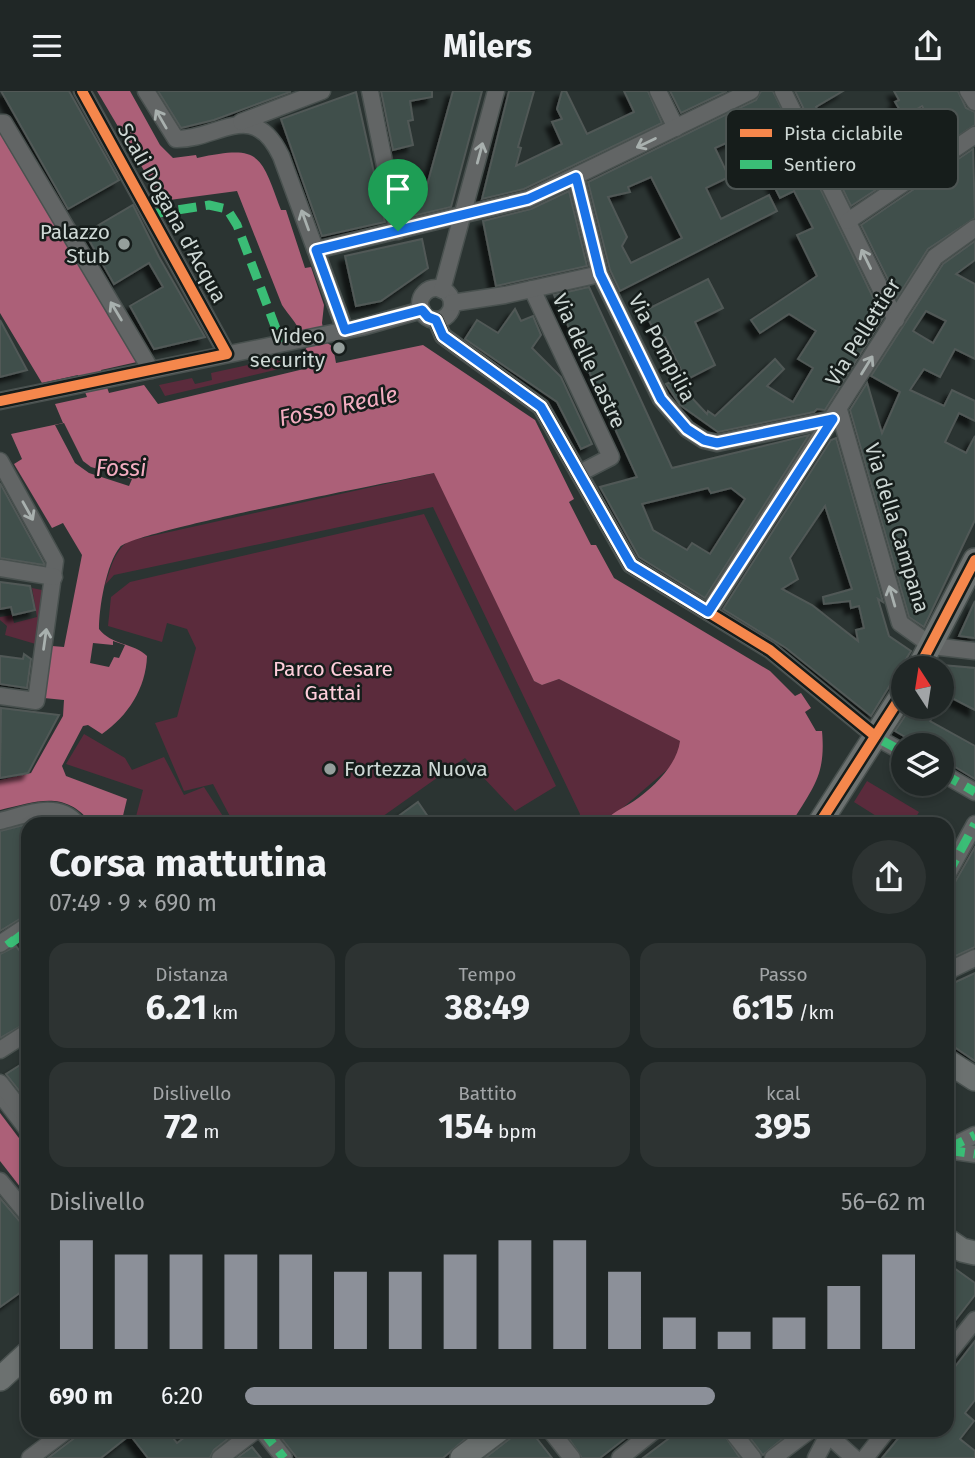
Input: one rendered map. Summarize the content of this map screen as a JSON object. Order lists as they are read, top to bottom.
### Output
{
  "streets": {
    "street": [
      "Scali Dogana d'Acqua",
      "Via Pellettier",
      "Via Pompilia",
      "Via delle Lastre",
      "Via della Campana"
    ]
  },
  "crossings": [
    ["Via Pellettier", "Via Pompilia"],
    ["Via Pellettier", "Via della Campana"],
    ["Via Pompilia", "Via delle Lastre"],
    ["Via Pompilia", "Via della Campana"]
  ],
  "one_way": ["Via della Campana"],
  "water": ["Fosso Reale", "Fossi"],
  "parks": ["Parco Cesare Gattai"],
  "places": ["Palazzo Stub", "Video security", "Fortezza Nuova"],
  "legend": ["Pista ciclabile", "Sentiero"],
  "north": "top",
  "page": {
    "header": "Milers",
    "heading": ["Corsa mattutina", "07:49 · 9 × 690 m"],
    "stats": [
      ["Distanza", "6.21 km"],
      ["Tempo", "38:49"],
      ["Passo", "6:15 /km"],
      ["Dislivello", "72 m"],
      ["Battito", "154 bpm"],
      ["kcal", "395"]
    ],
    "chart": ["Dislivello", "56–62 m"],
    "list": [
      {
        "name": "690 m",
        "note": "6:20"
      }
    ]
  }
}
